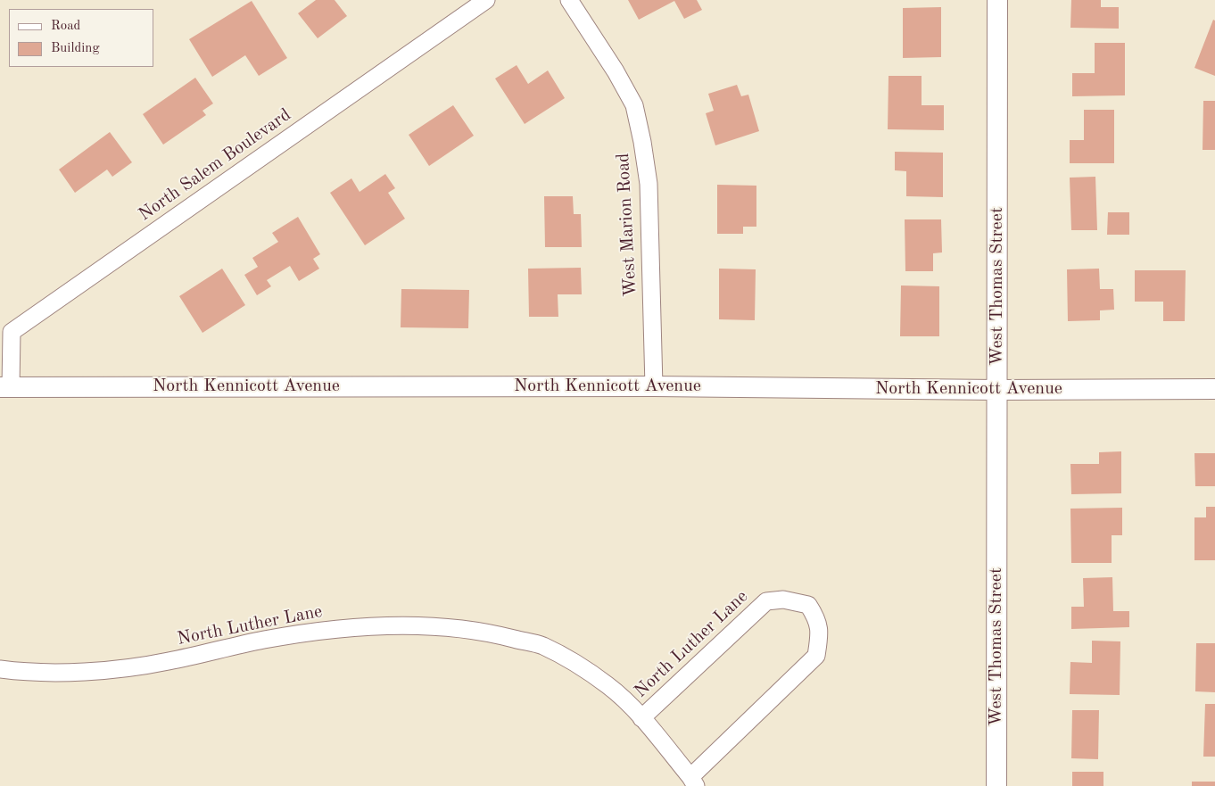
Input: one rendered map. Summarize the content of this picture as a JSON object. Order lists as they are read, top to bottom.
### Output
{
  "streets": {
    "street": [
      "North Salem Boulevard",
      "West Marion Road",
      "West Thomas Street",
      "North Kennicott Avenue",
      "North Luther Lane"
    ]
  },
  "crossings": [
    ["North Salem Boulevard", "North Kennicott Avenue"],
    ["West Marion Road", "North Kennicott Avenue"],
    ["West Thomas Street", "North Kennicott Avenue"]
  ],
  "legend": ["Road", "Building"]
}
